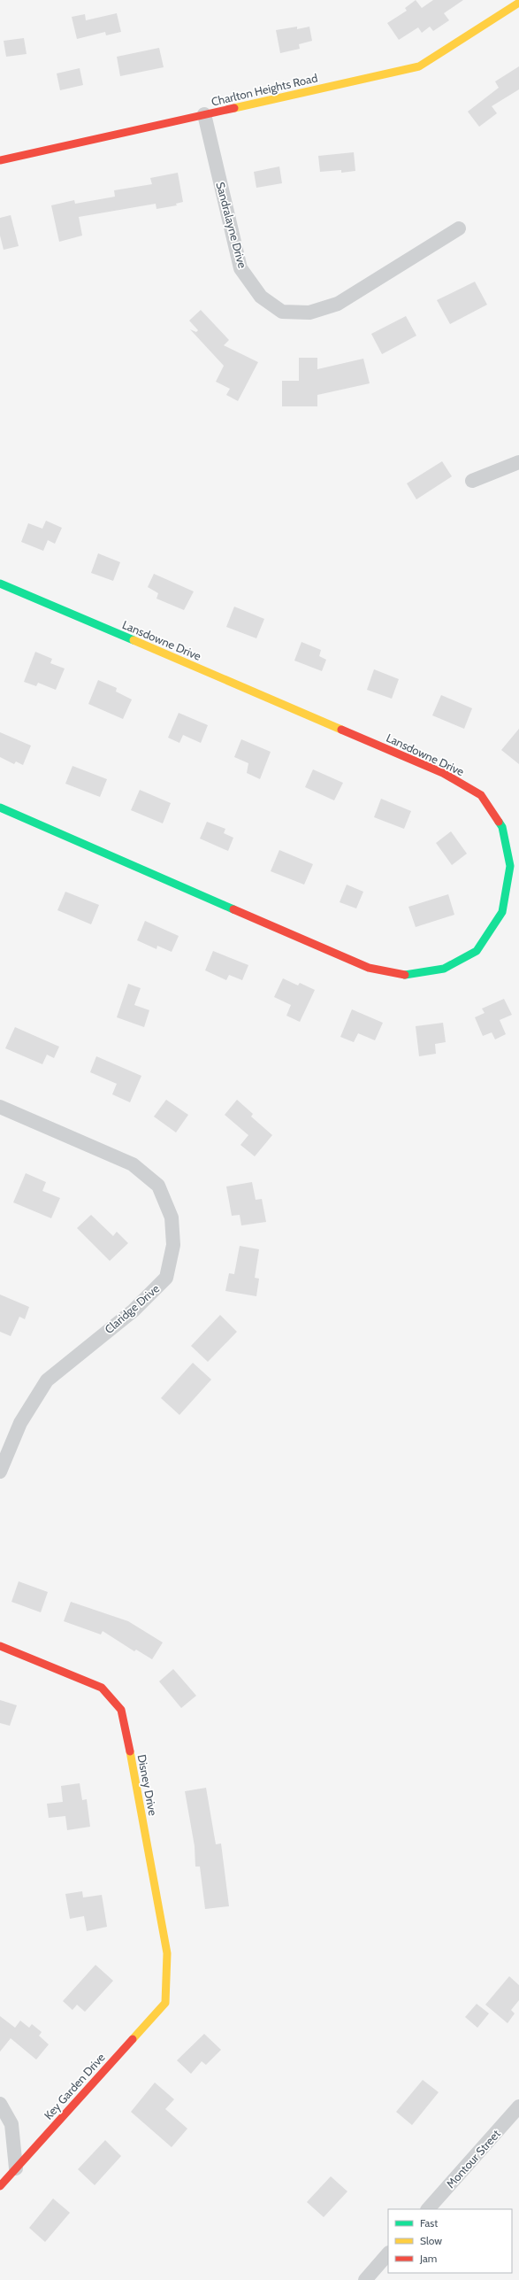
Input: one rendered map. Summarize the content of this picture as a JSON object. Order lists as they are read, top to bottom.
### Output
{
  "streets": {
    "street": [
      "Charlton Heights Road",
      "Sandralayne Drive",
      "Lansdowne Drive",
      "Claridge Drive",
      "Disney Drive",
      "Key Garden Drive",
      "Montour Street"
    ]
  },
  "crossings": [
    ["Charlton Heights Road", "Sandralayne Drive"],
    ["Disney Drive", "Key Garden Drive"]
  ],
  "legend": ["Fast", "Slow", "Jam"]
}
